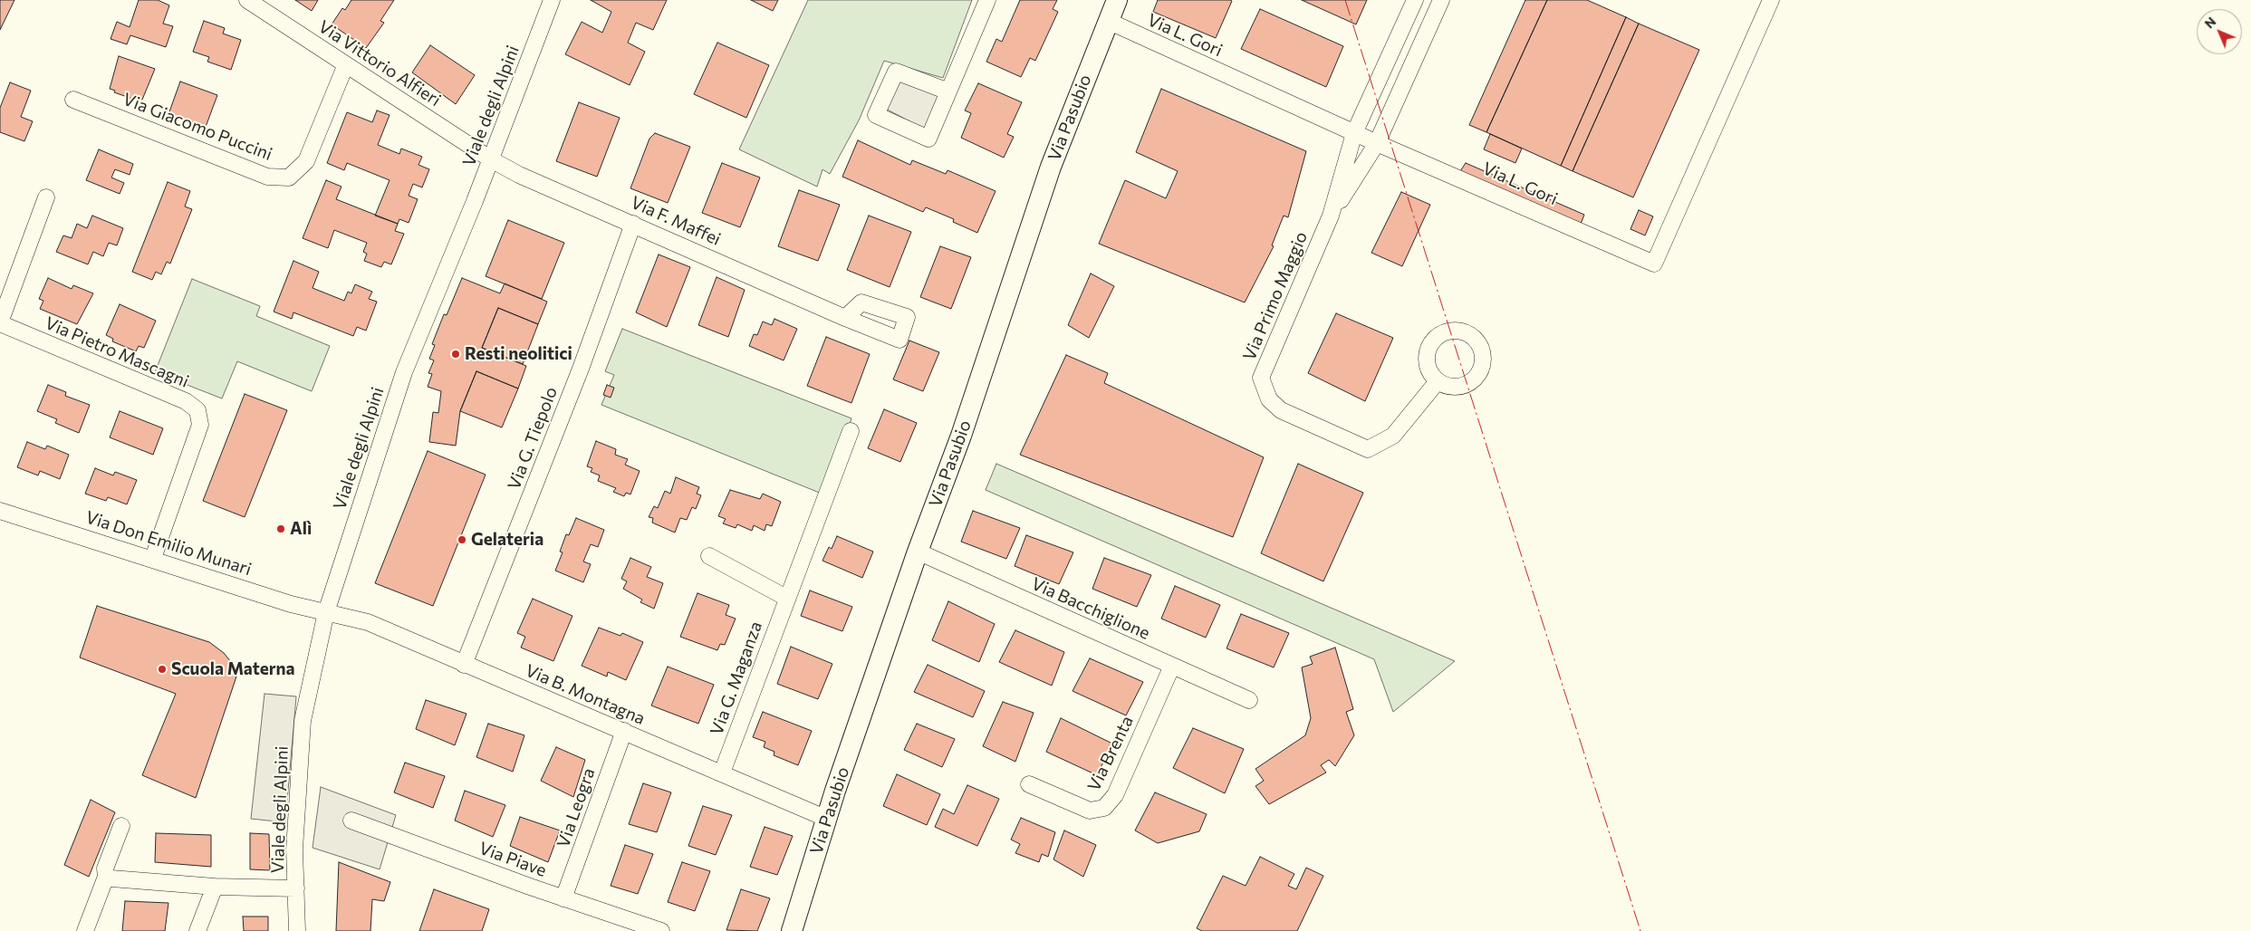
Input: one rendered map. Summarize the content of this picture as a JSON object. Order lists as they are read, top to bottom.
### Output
{
  "streets": {
    "street": [
      "Via L. Gori",
      "Via Vittorio Alfieri",
      "Viale degli Alpini",
      "Via Pasubio",
      "Via Giacomo Puccini",
      "Via F. Maffei",
      "Via Primo Maggio",
      "Via Pietro Mascagni",
      "Via G. Tiepolo",
      "Via Don Emilio Munari",
      "Via Bacchiglione",
      "Via G. Maganza",
      "Via B. Montagna",
      "Via Brenta",
      "Via Leogra",
      "Via Piave"
    ]
  },
  "crossings": [
    ["Via L. Gori", "Via Pasubio"],
    ["Via L. Gori", "Via Primo Maggio"],
    ["Via Vittorio Alfieri", "Viale degli Alpini"],
    ["Via Vittorio Alfieri", "Via Giacomo Puccini"],
    ["Via Vittorio Alfieri", "Via F. Maffei"],
    ["Viale degli Alpini", "Via F. Maffei"],
    ["Viale degli Alpini", "Via Don Emilio Munari"],
    ["Viale degli Alpini", "Via B. Montagna"],
    ["Via Pasubio", "Via Bacchiglione"],
    ["Via Pasubio", "Via B. Montagna"],
    ["Via F. Maffei", "Via G. Tiepolo"],
    ["Via Pietro Mascagni", "Via Don Emilio Munari"],
    ["Via G. Tiepolo", "Via B. Montagna"],
    ["Via Don Emilio Munari", "Via B. Montagna"],
    ["Via Bacchiglione", "Via Brenta"],
    ["Via G. Maganza", "Via B. Montagna"],
    ["Via B. Montagna", "Via Leogra"],
    ["Via Leogra", "Via Piave"]
  ],
  "places": [
    "Resti neolitici",
    "Alì",
    "Gelateria",
    "Scuola Materna"
  ],
  "north": "top left"
}
